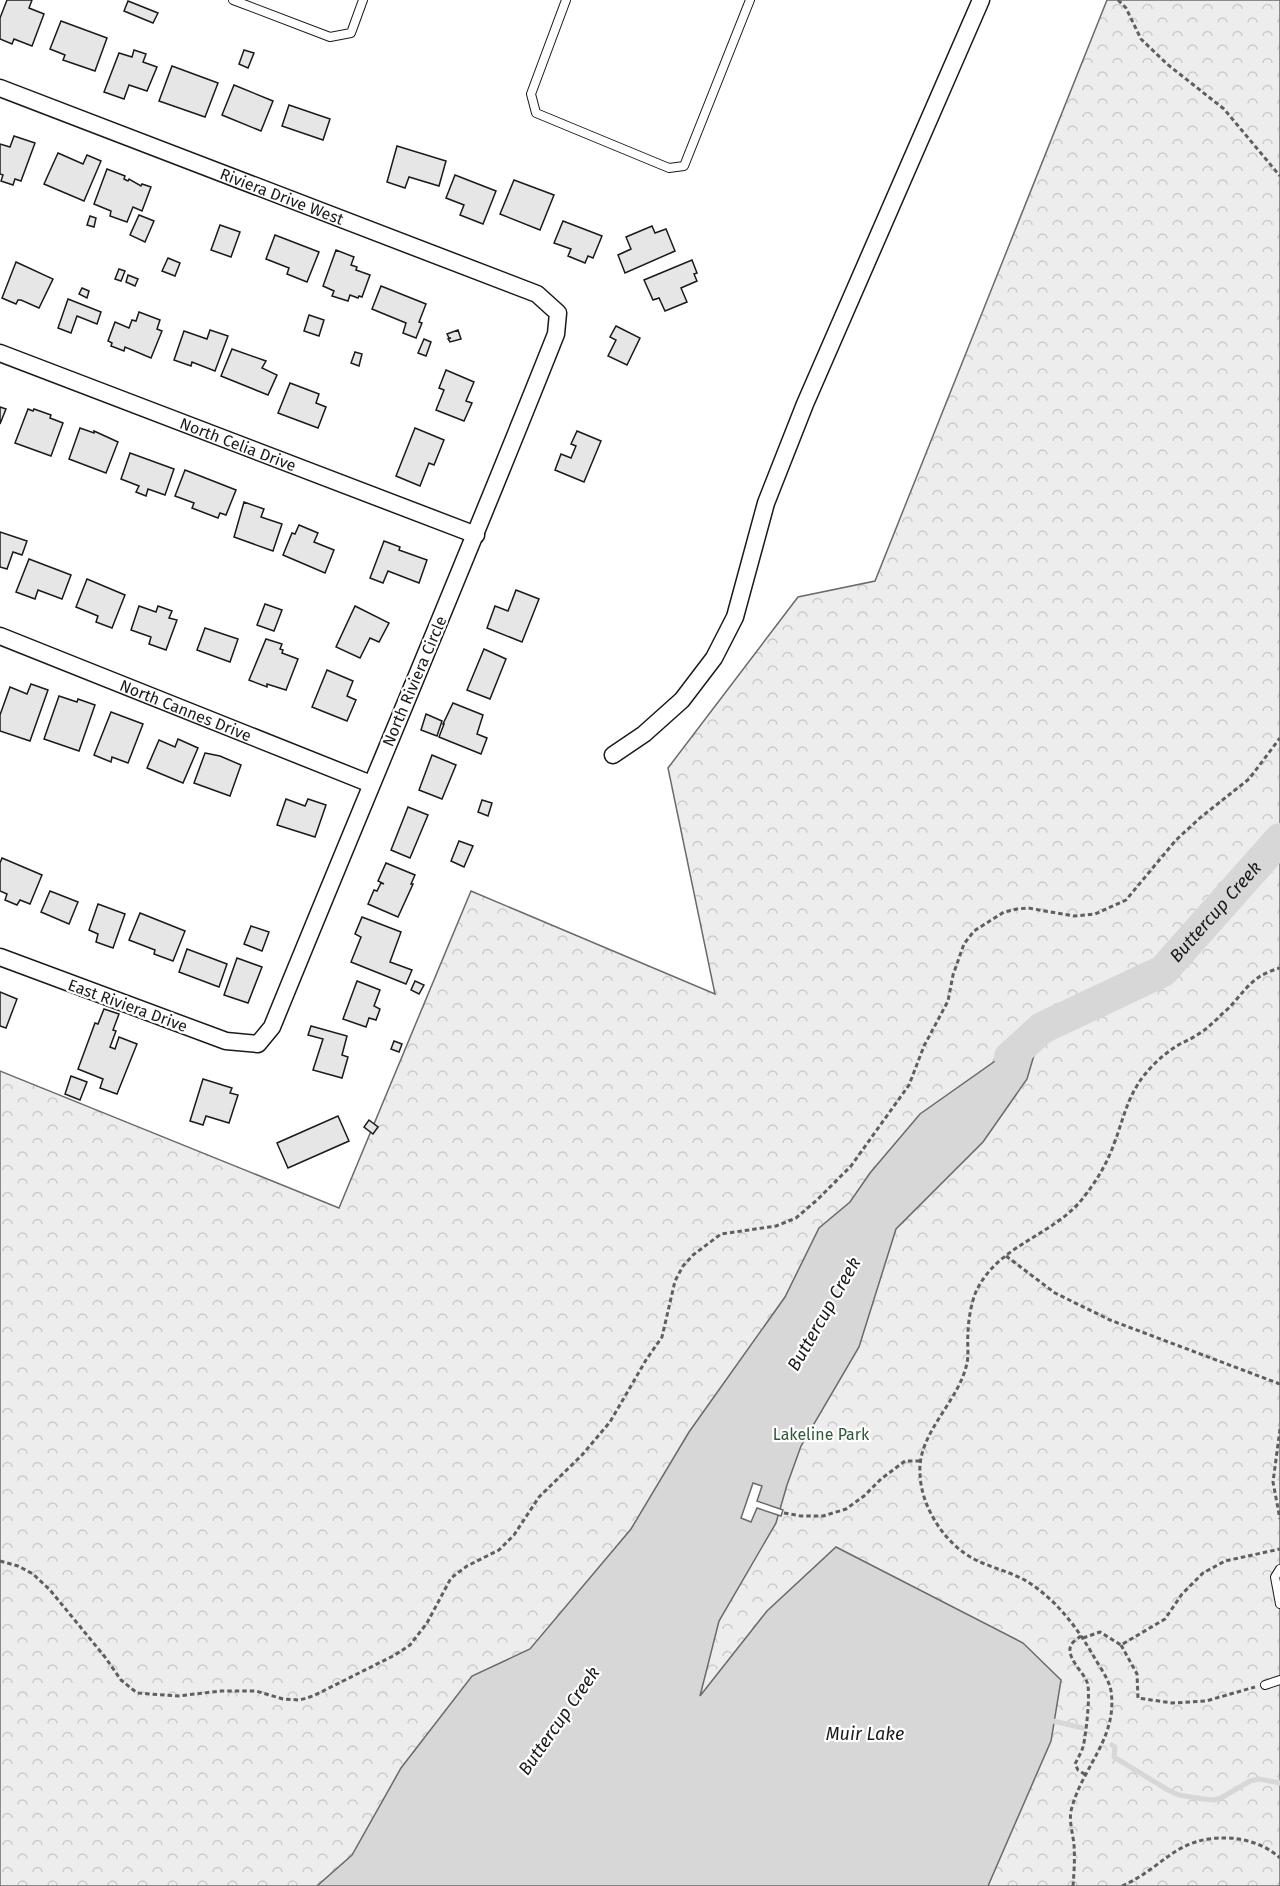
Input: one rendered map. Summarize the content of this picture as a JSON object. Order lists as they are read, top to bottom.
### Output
{
  "streets": {
    "street": [
      "Riviera Drive West",
      "North Celia Drive",
      "North Riviera Circle",
      "North Cannes Drive",
      "East Riviera Drive"
    ]
  },
  "crossings": [
    ["Riviera Drive West", "North Riviera Circle"],
    ["North Celia Drive", "North Riviera Circle"],
    ["North Riviera Circle", "North Cannes Drive"],
    ["North Riviera Circle", "East Riviera Drive"]
  ],
  "water": ["Buttercup Creek", "Muir Lake"],
  "parks": ["Lakeline Park"]
}
